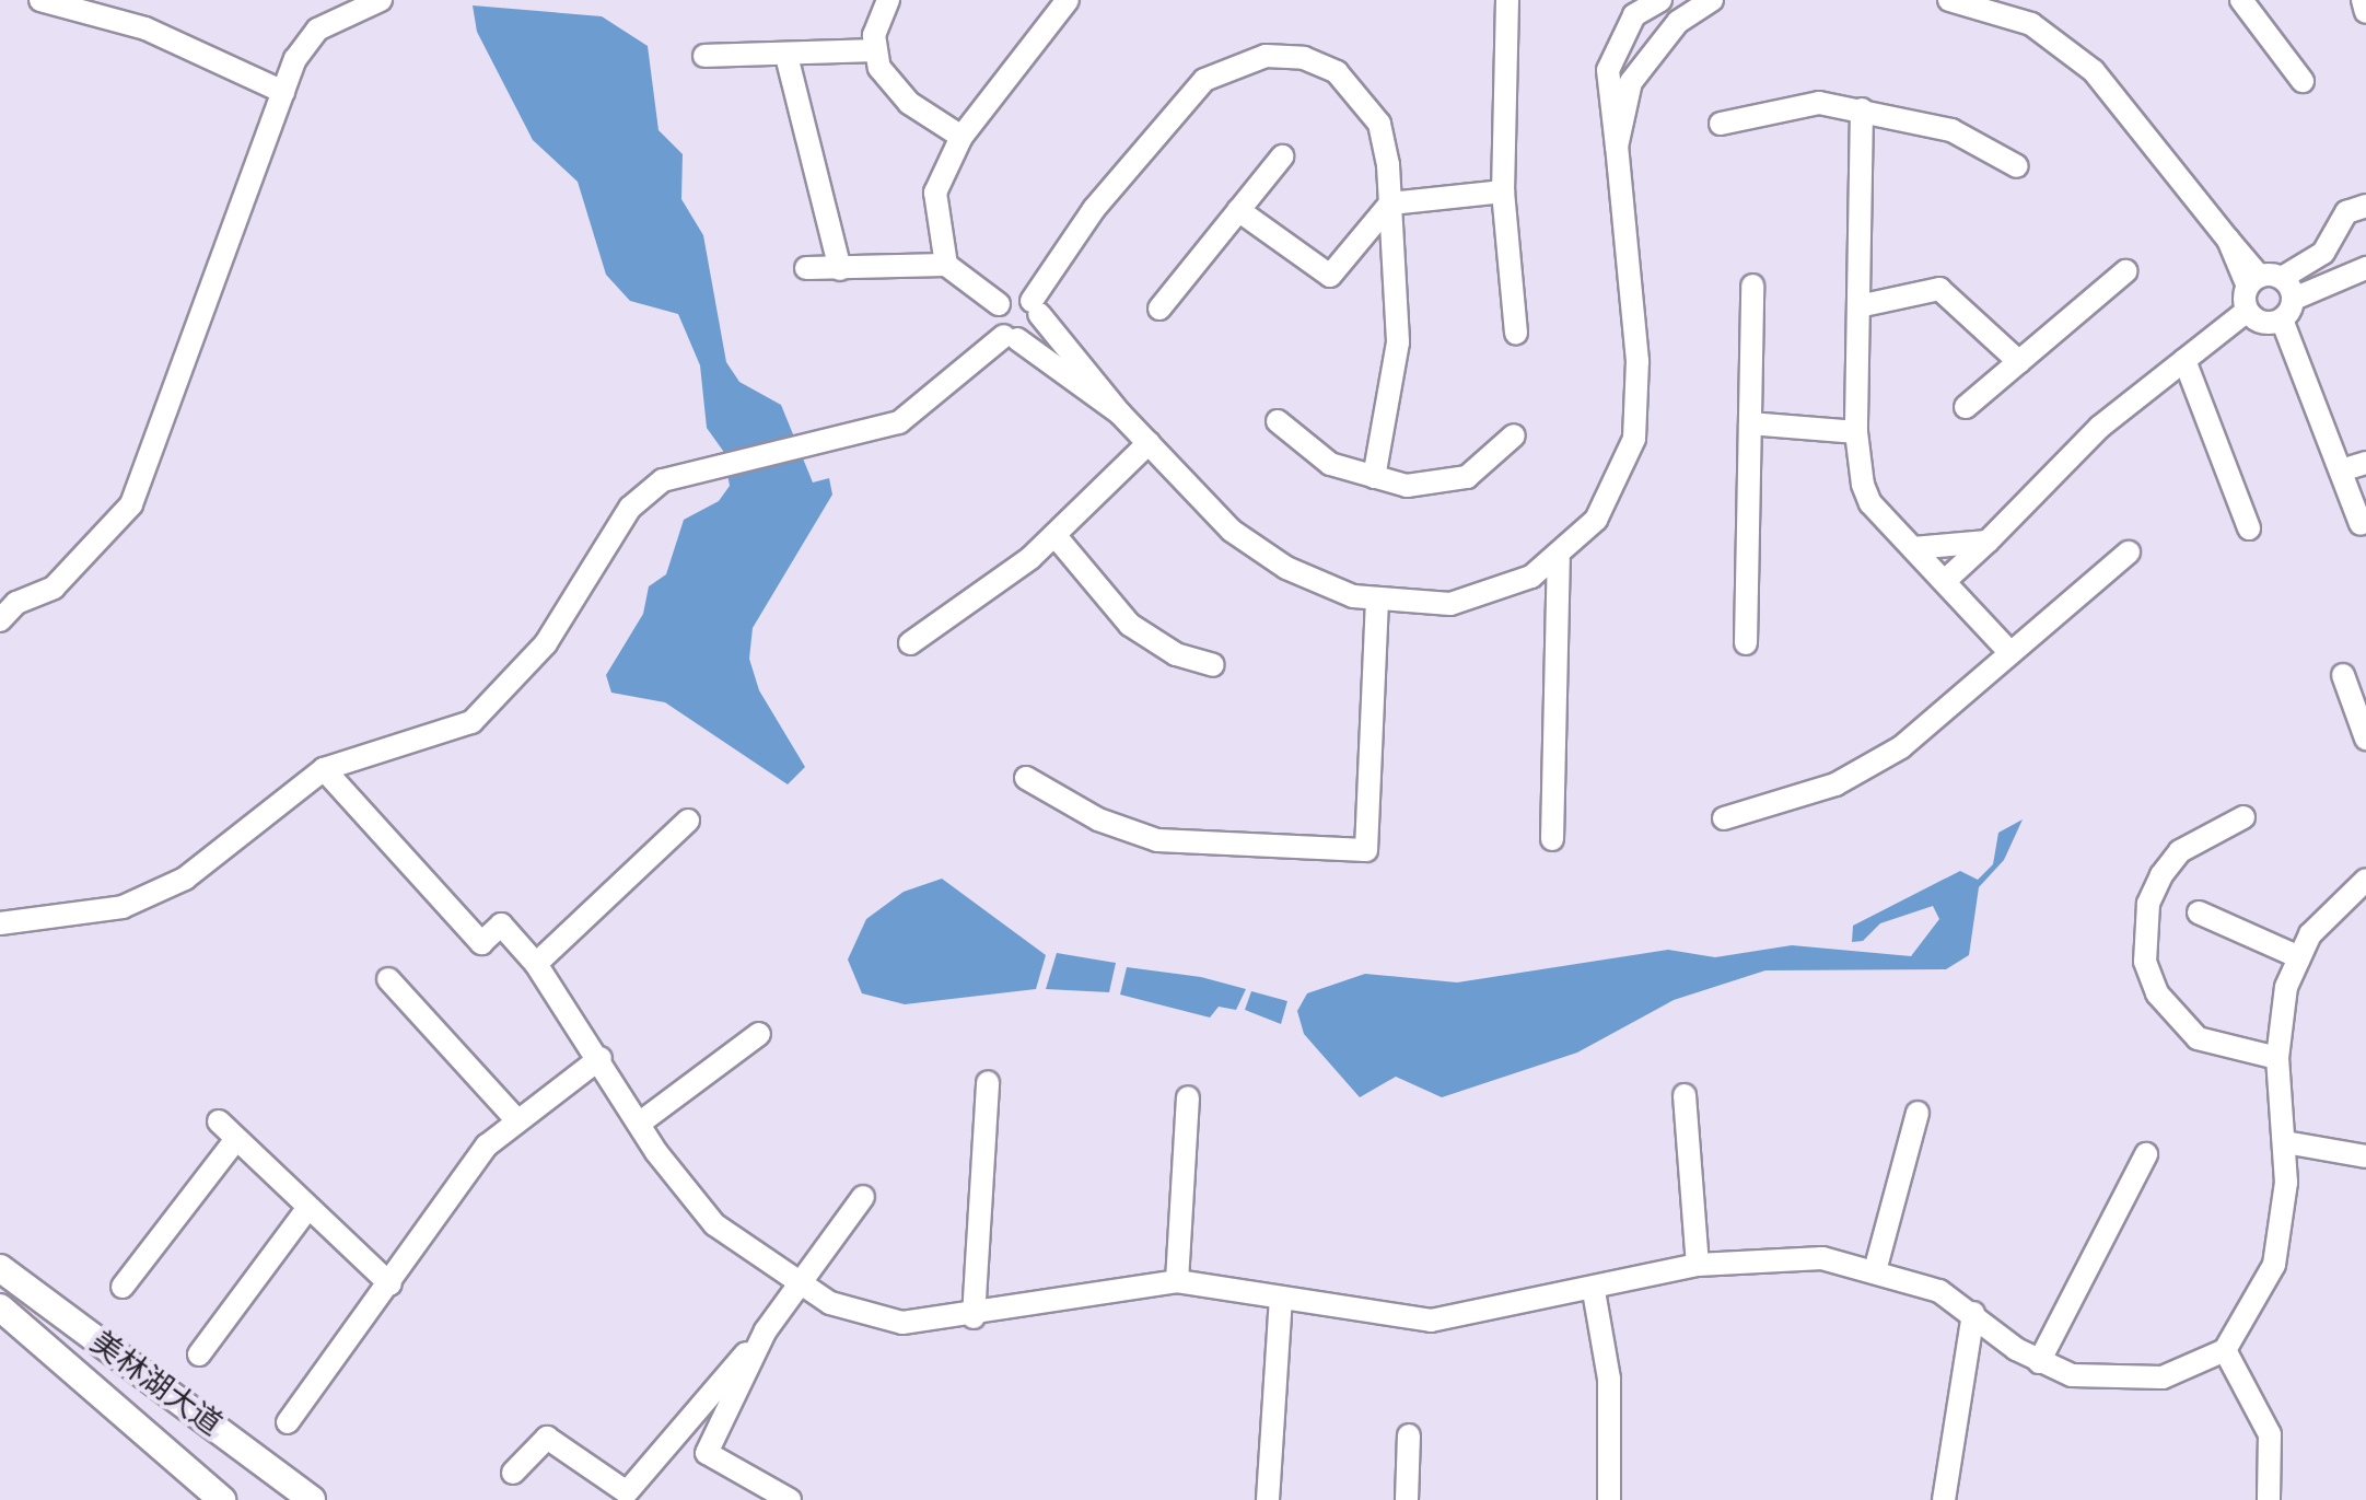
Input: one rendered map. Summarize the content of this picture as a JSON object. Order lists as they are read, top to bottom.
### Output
{
  "streets": {
    "main road": ["美林湖大道"]
  }
}
